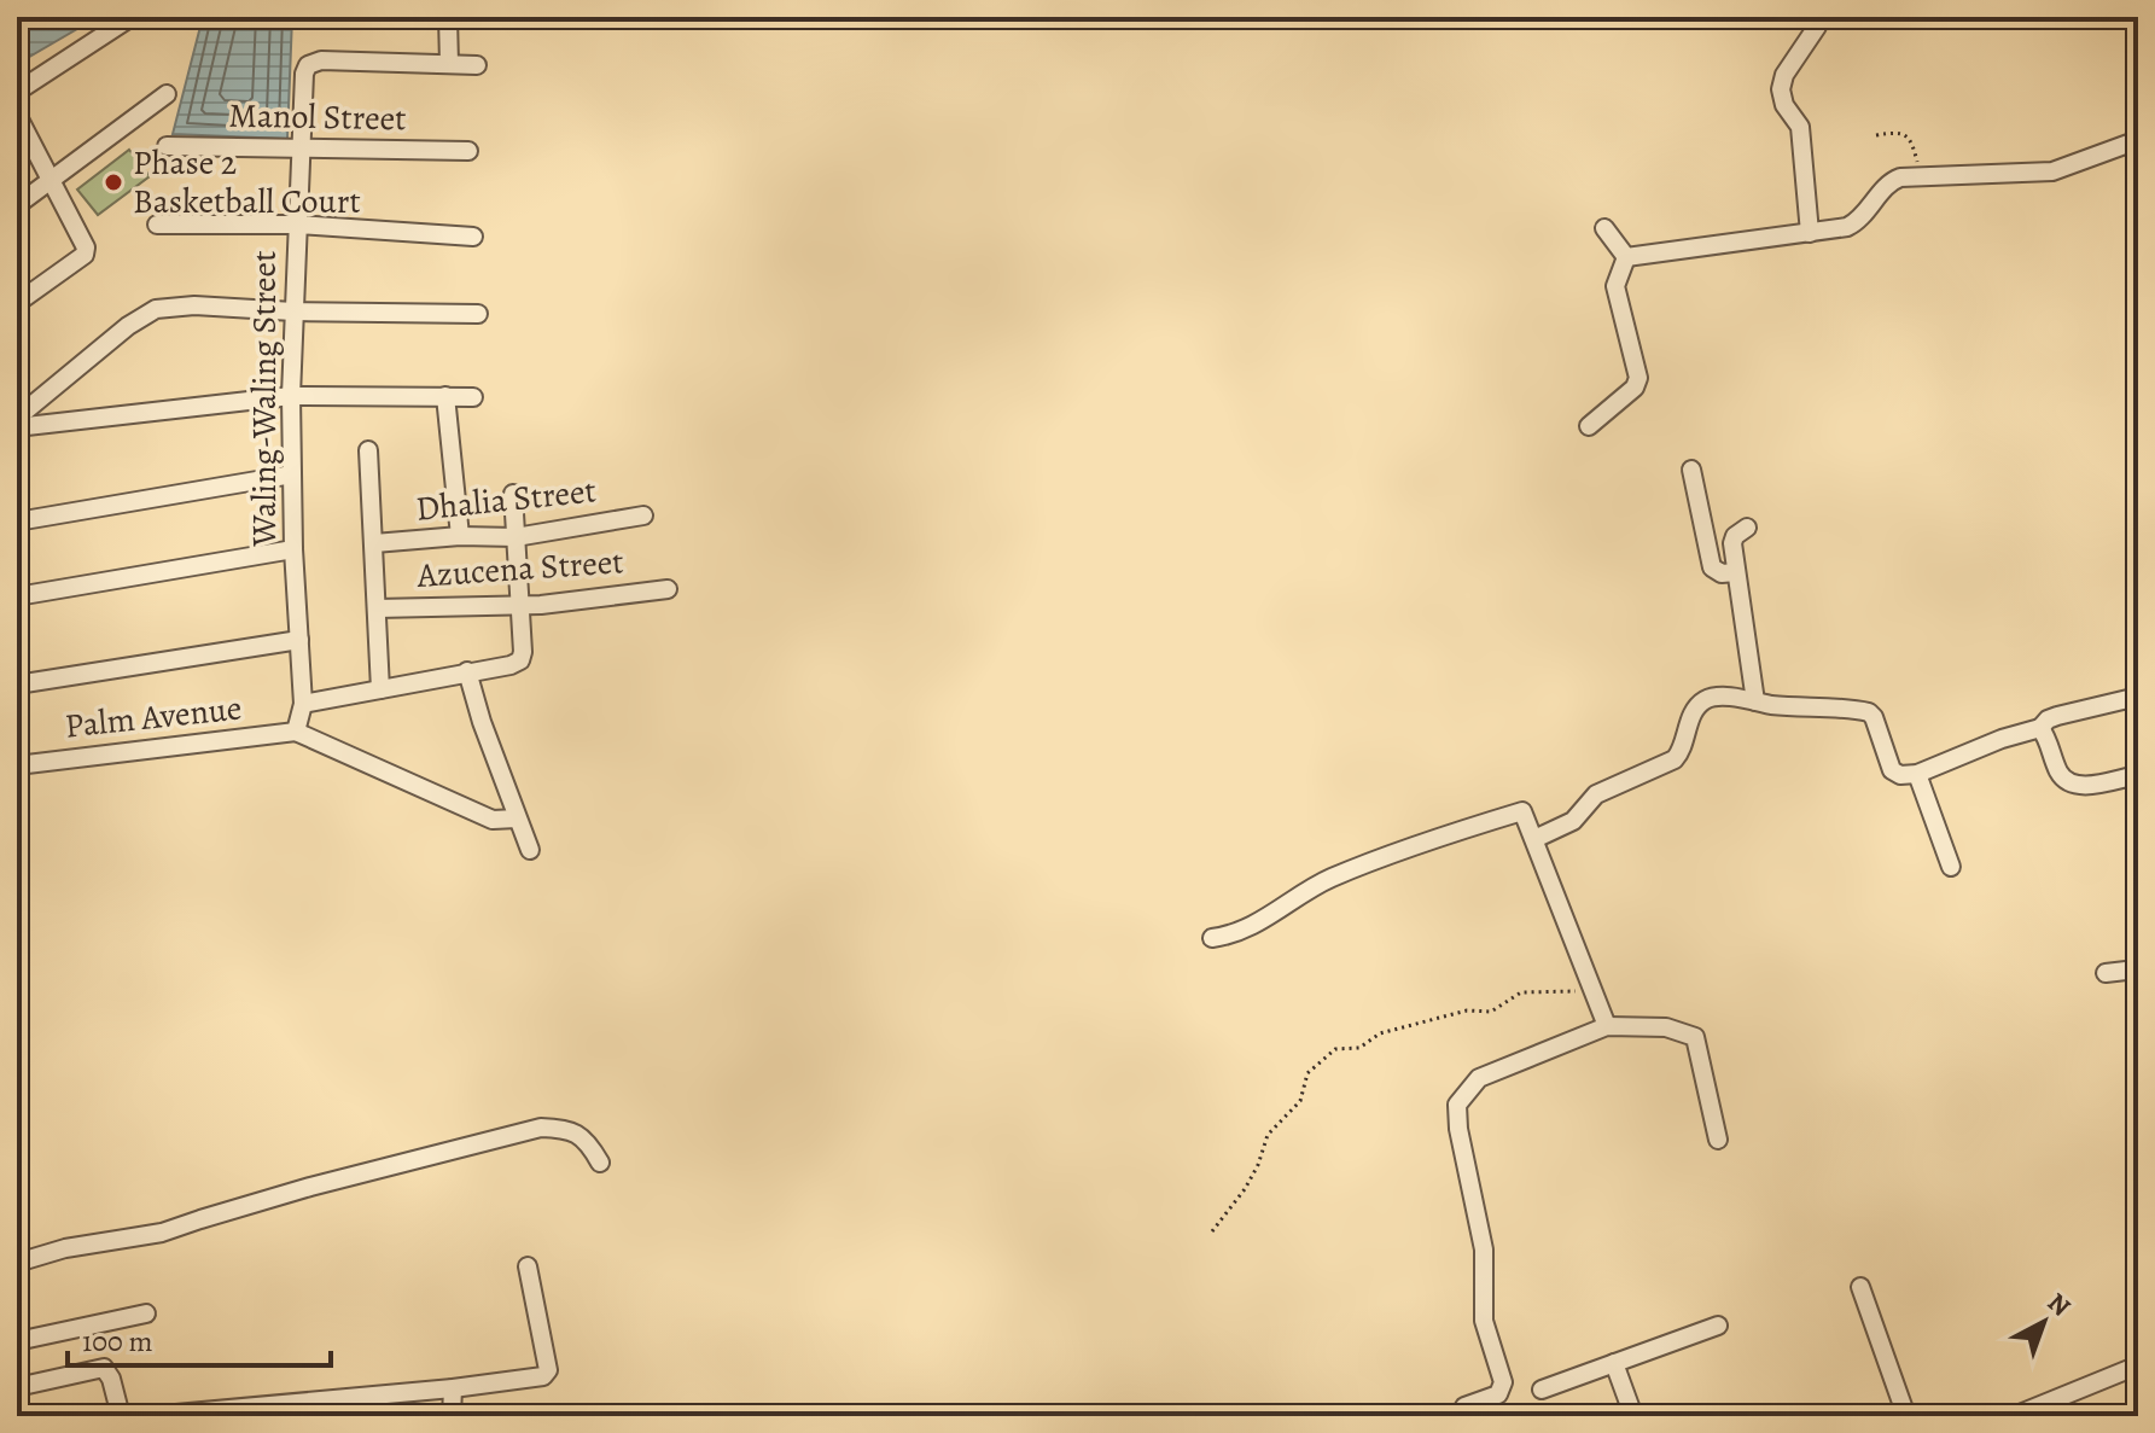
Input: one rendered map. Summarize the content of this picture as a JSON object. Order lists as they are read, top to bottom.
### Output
{
  "streets": {
    "street": [
      "Manol Street",
      "Waling-Waling Street",
      "Dhalia Street",
      "Azucena Street",
      "Palm Avenue"
    ]
  },
  "crossings": [
    ["Manol Street", "Waling-Waling Street"],
    ["Waling-Waling Street", "Palm Avenue"]
  ],
  "places": ["Phase 2 Basketball Court"],
  "scale_bar": "100 m",
  "north": "top right"
}
